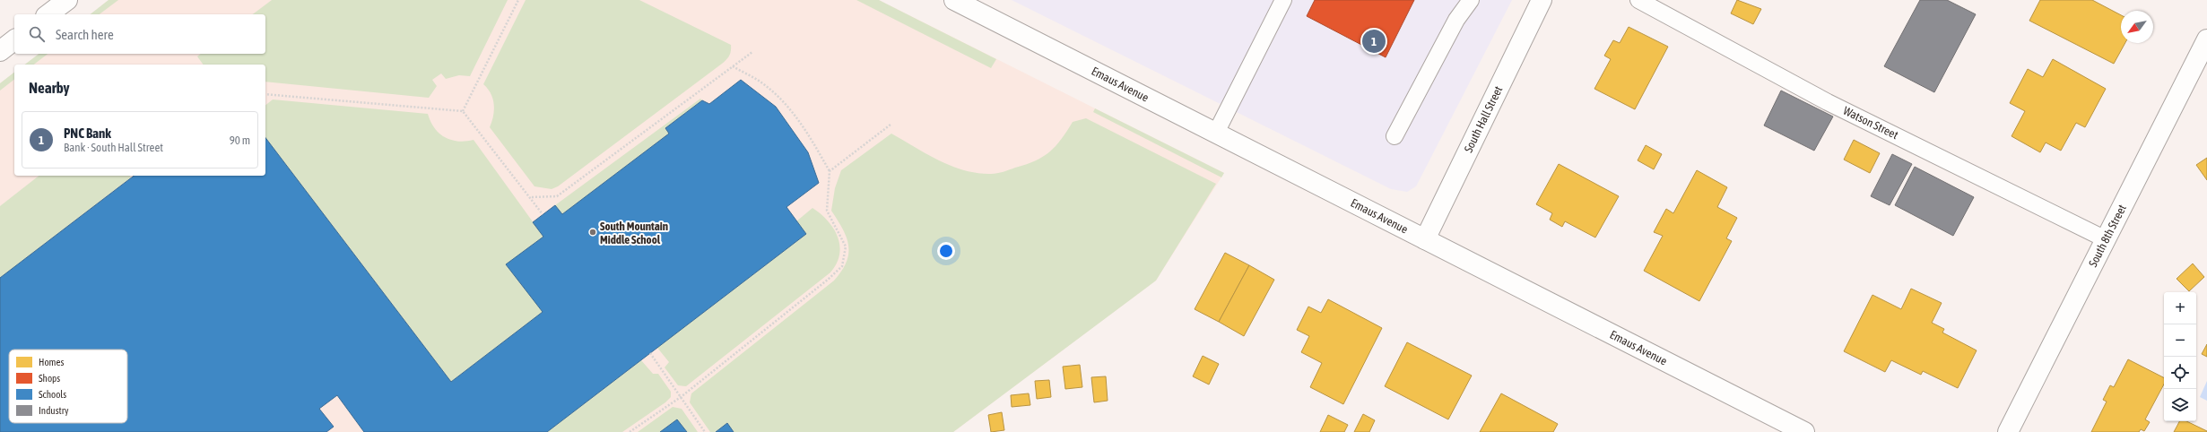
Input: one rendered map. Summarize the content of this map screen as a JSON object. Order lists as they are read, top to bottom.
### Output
{
  "streets": {
    "main road": ["Emaus Avenue", "South Hall Street", "South 8th Street"],
    "lane": ["Watson Street"]
  },
  "crossings": [
    ["Emaus Avenue", "South Hall Street"],
    ["Watson Street", "South 8th Street"]
  ],
  "places": ["South Mountain Middle School"],
  "legend": [
    "Homes",
    "Shops",
    "Schools",
    "Industry"
  ],
  "north": "bottom left",
  "page": {
    "search": "Search here",
    "pins": "1",
    "heading": "Nearby",
    "list": [
      {
        "mark": "1",
        "name": "PNC Bank",
        "note": "Bank · South Hall Street",
        "value": "90 m"
      }
    ],
    "map_buttons": ["+", "−"]
  }
}
